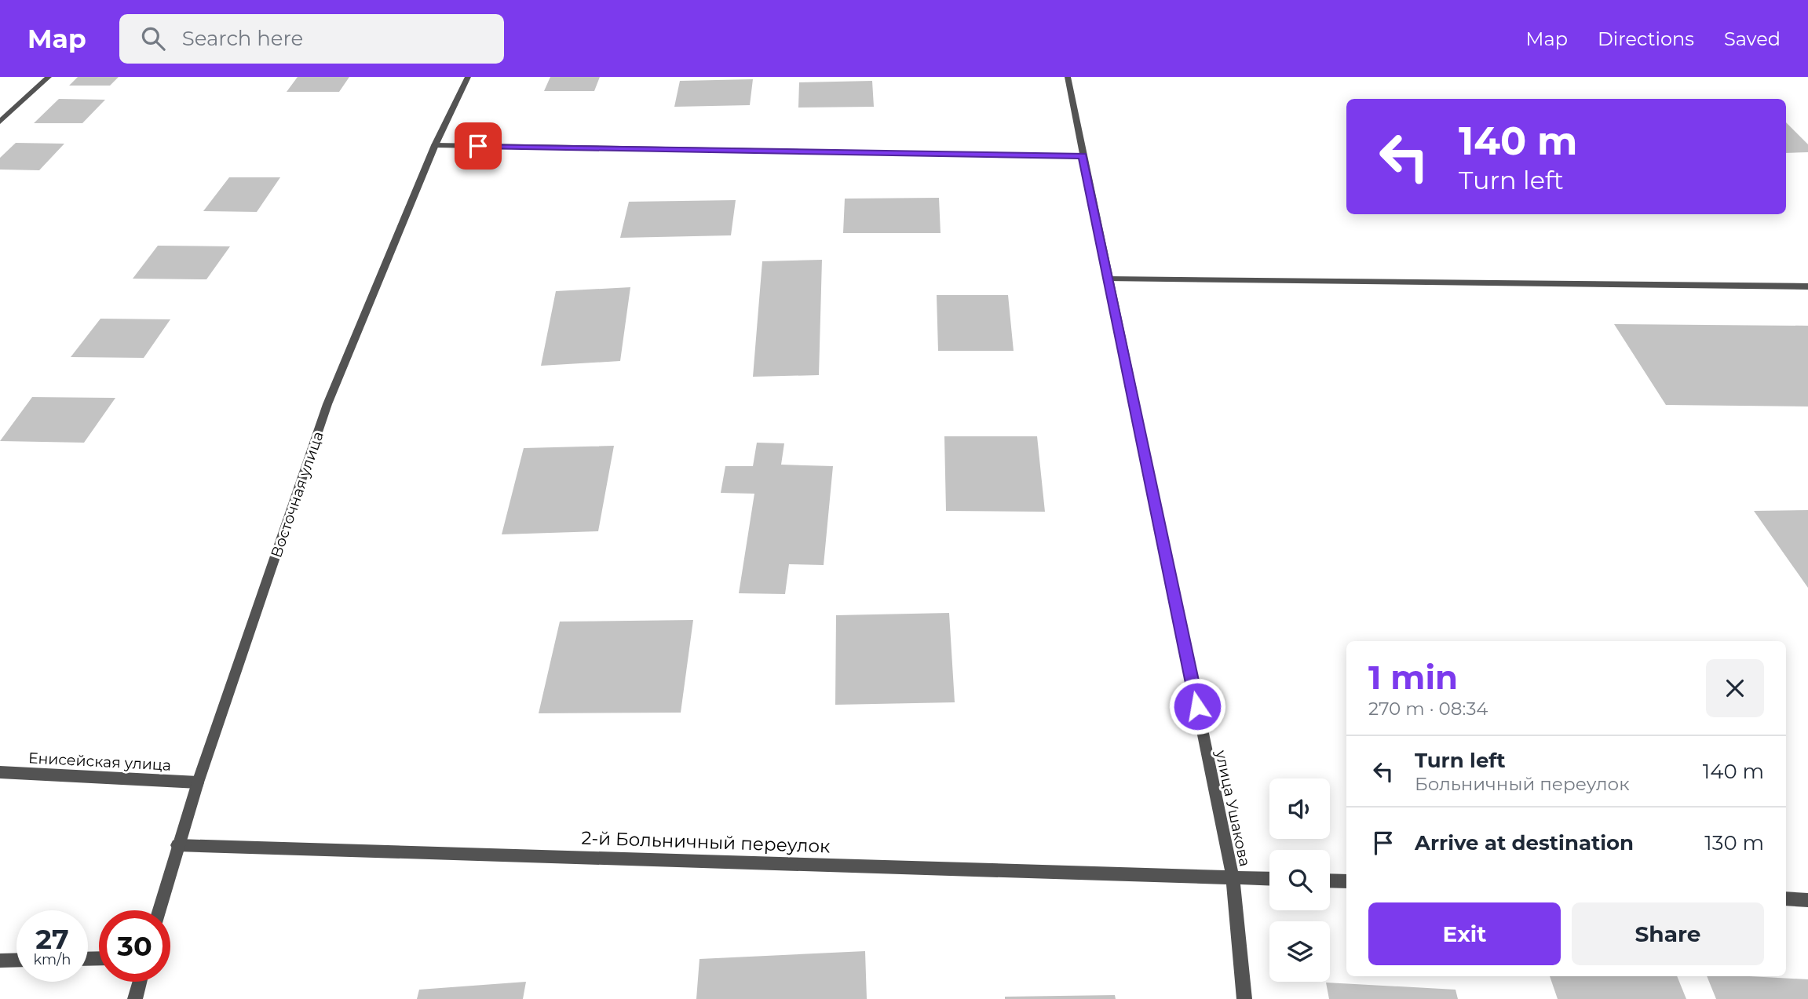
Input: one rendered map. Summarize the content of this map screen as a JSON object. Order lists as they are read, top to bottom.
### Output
{
  "streets": {
    "street": [
      "Восточная улица",
      "Енисейская улица",
      "улица Ушакова",
      "2-й Больничный переулок"
    ]
  },
  "crossings": [
    ["Восточная улица", "Енисейская улица"],
    ["Восточная улица", "2-й Больничный переулок"],
    ["улица Ушакова", "2-й Больничный переулок"]
  ],
  "page": {
    "header": "Map",
    "search": "Search here",
    "nav": ["Map", "Directions", "Saved"],
    "turn": ["140 m", "Turn left"],
    "heading": ["1 min", "270 m · 08:34"],
    "list": [
      {
        "name": "Turn left",
        "note": "Больничный переулок",
        "value": "140 m"
      },
      {
        "name": "Arrive at destination",
        "value": "130 m"
      }
    ],
    "buttons": ["Exit", "Share"],
    "speed": "27 km/h",
    "limit": "30"
  }
}
